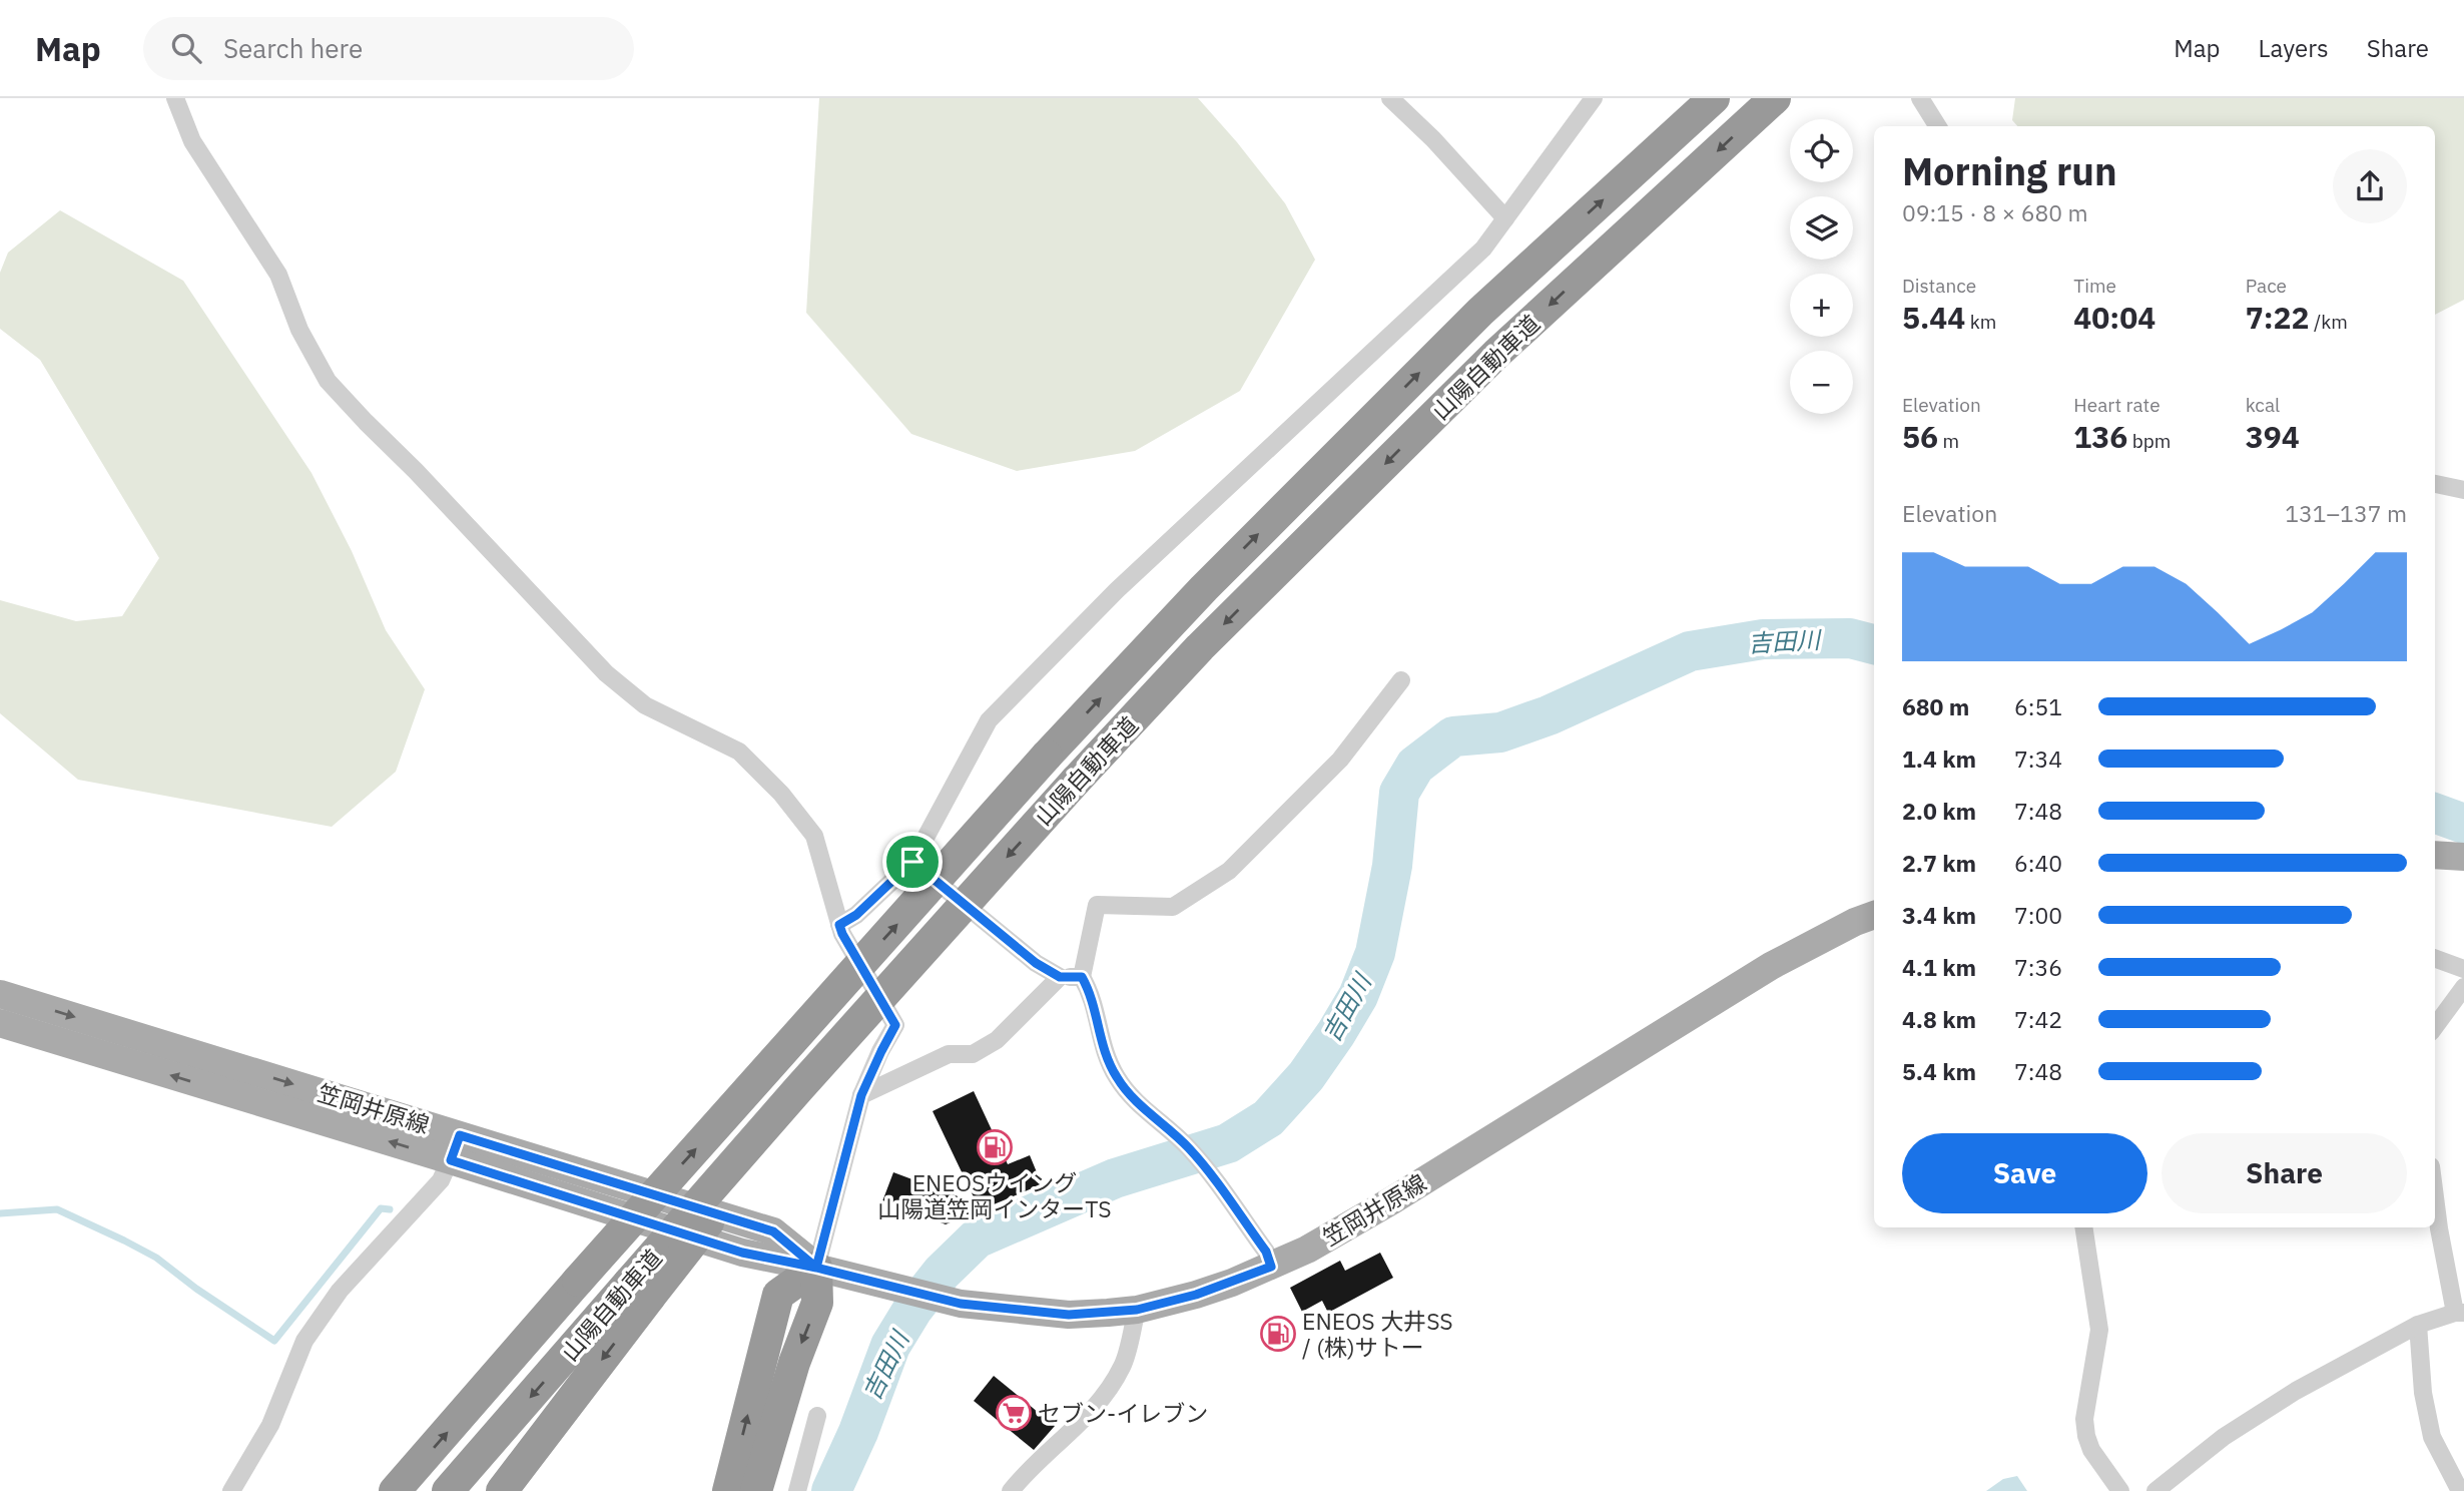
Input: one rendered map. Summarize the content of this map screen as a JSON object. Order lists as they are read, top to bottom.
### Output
{
  "streets": {
    "highway": ["山陽自動車道"],
    "main road": ["笠岡井原線"]
  },
  "water": ["吉田川"],
  "places": {
    "fuel station": ["ENEOSウイング 山陽道笠岡インターTS", "ENEOS 大井SS / (株)サトー"],
    "supermarket": ["セブン-イレブン"]
  },
  "page": {
    "header": "Map",
    "search": "Search here",
    "nav": ["Map", "Layers", "Share"],
    "map_buttons": ["+", "−"],
    "heading": ["Morning run", "09:15 · 8 × 680 m"],
    "stats": [
      ["Distance", "5.44 km"],
      ["Time", "40:04"],
      ["Pace", "7:22 /km"],
      ["Elevation", "56 m"],
      ["Heart rate", "136 bpm"],
      ["kcal", "394"]
    ],
    "chart": ["Elevation", "131–137 m"],
    "list": [
      {
        "name": "680 m",
        "note": "6:51"
      },
      {
        "name": "1.4 km",
        "note": "7:34"
      },
      {
        "name": "2.0 km",
        "note": "7:48"
      },
      {
        "name": "2.7 km",
        "note": "6:40"
      },
      {
        "name": "3.4 km",
        "note": "7:00"
      },
      {
        "name": "4.1 km",
        "note": "7:36"
      },
      {
        "name": "4.8 km",
        "note": "7:42"
      },
      {
        "name": "5.4 km",
        "note": "7:48"
      }
    ],
    "buttons": ["Save", "Share"]
  }
}
